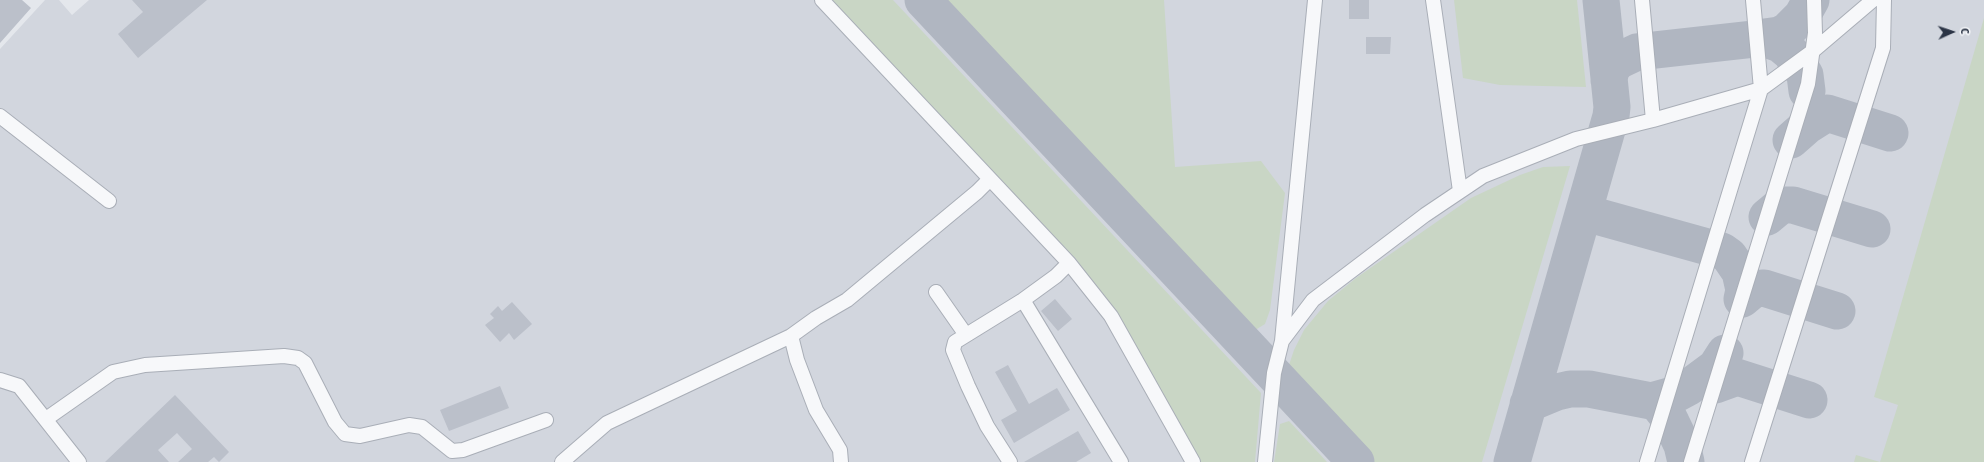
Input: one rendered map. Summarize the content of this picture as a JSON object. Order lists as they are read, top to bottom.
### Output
{
  "north": "right"
}
